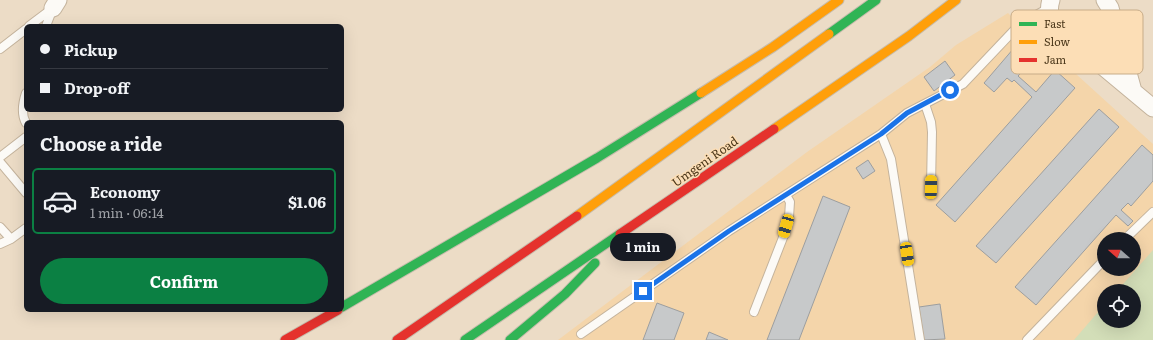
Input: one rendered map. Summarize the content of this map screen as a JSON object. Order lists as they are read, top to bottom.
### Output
{
  "streets": {
    "highway": ["Umgeni Road"]
  },
  "legend": ["Fast", "Slow", "Jam"],
  "north": "left",
  "page": {
    "banner": ["Pickup", "Drop-off"],
    "heading": "Choose a ride",
    "list": [
      {
        "name": "Economy",
        "note": "1 min · 06:14",
        "value": "$1.06"
      }
    ],
    "bubble": "1 min",
    "buttons": "Confirm"
  }
}
